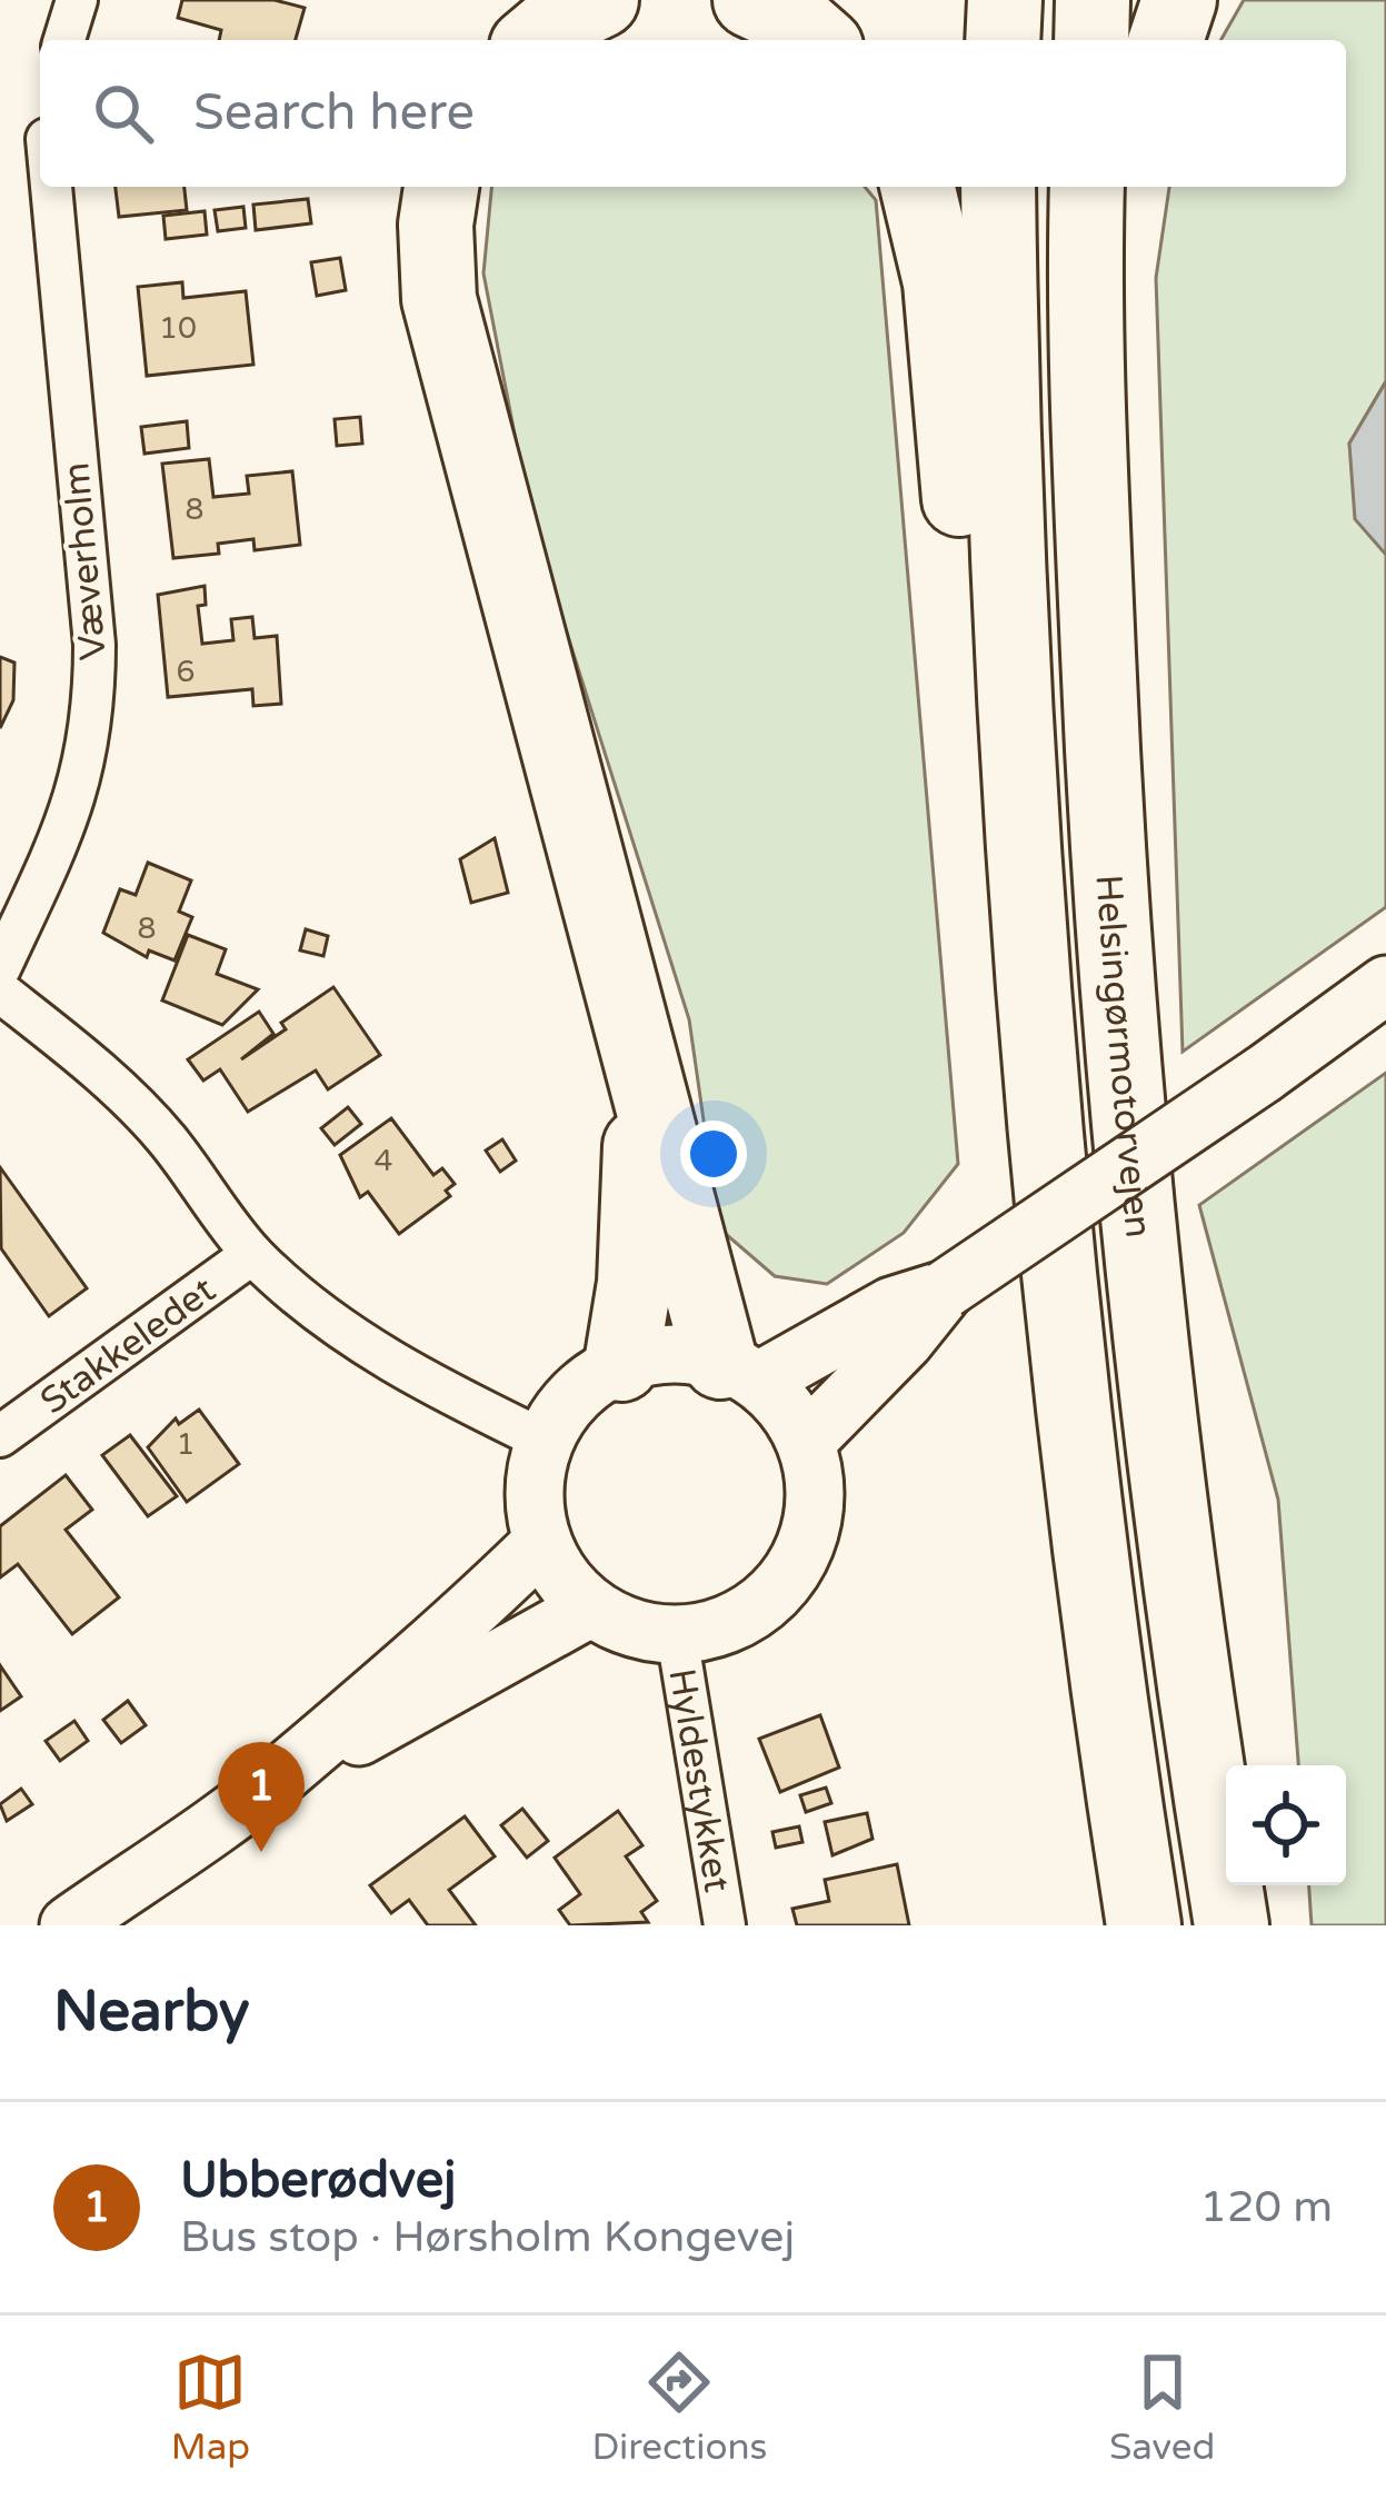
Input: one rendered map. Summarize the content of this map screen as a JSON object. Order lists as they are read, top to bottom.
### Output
{
  "streets": {
    "highway": ["Helsingørmotorvejen"],
    "street": ["Væverholm", "Stakkeledet", "Hyldestykket"]
  },
  "house_numbers": [
    "10",
    "8",
    "6",
    "8",
    "4",
    "1"
  ],
  "page": {
    "search": "Search here",
    "pins": "1",
    "heading": "Nearby",
    "list": [
      {
        "mark": "1",
        "name": "Ubberødvej",
        "note": "Bus stop · Hørsholm Kongevej",
        "value": "120 m"
      }
    ],
    "nav": ["Map", "Directions", "Saved"]
  }
}
